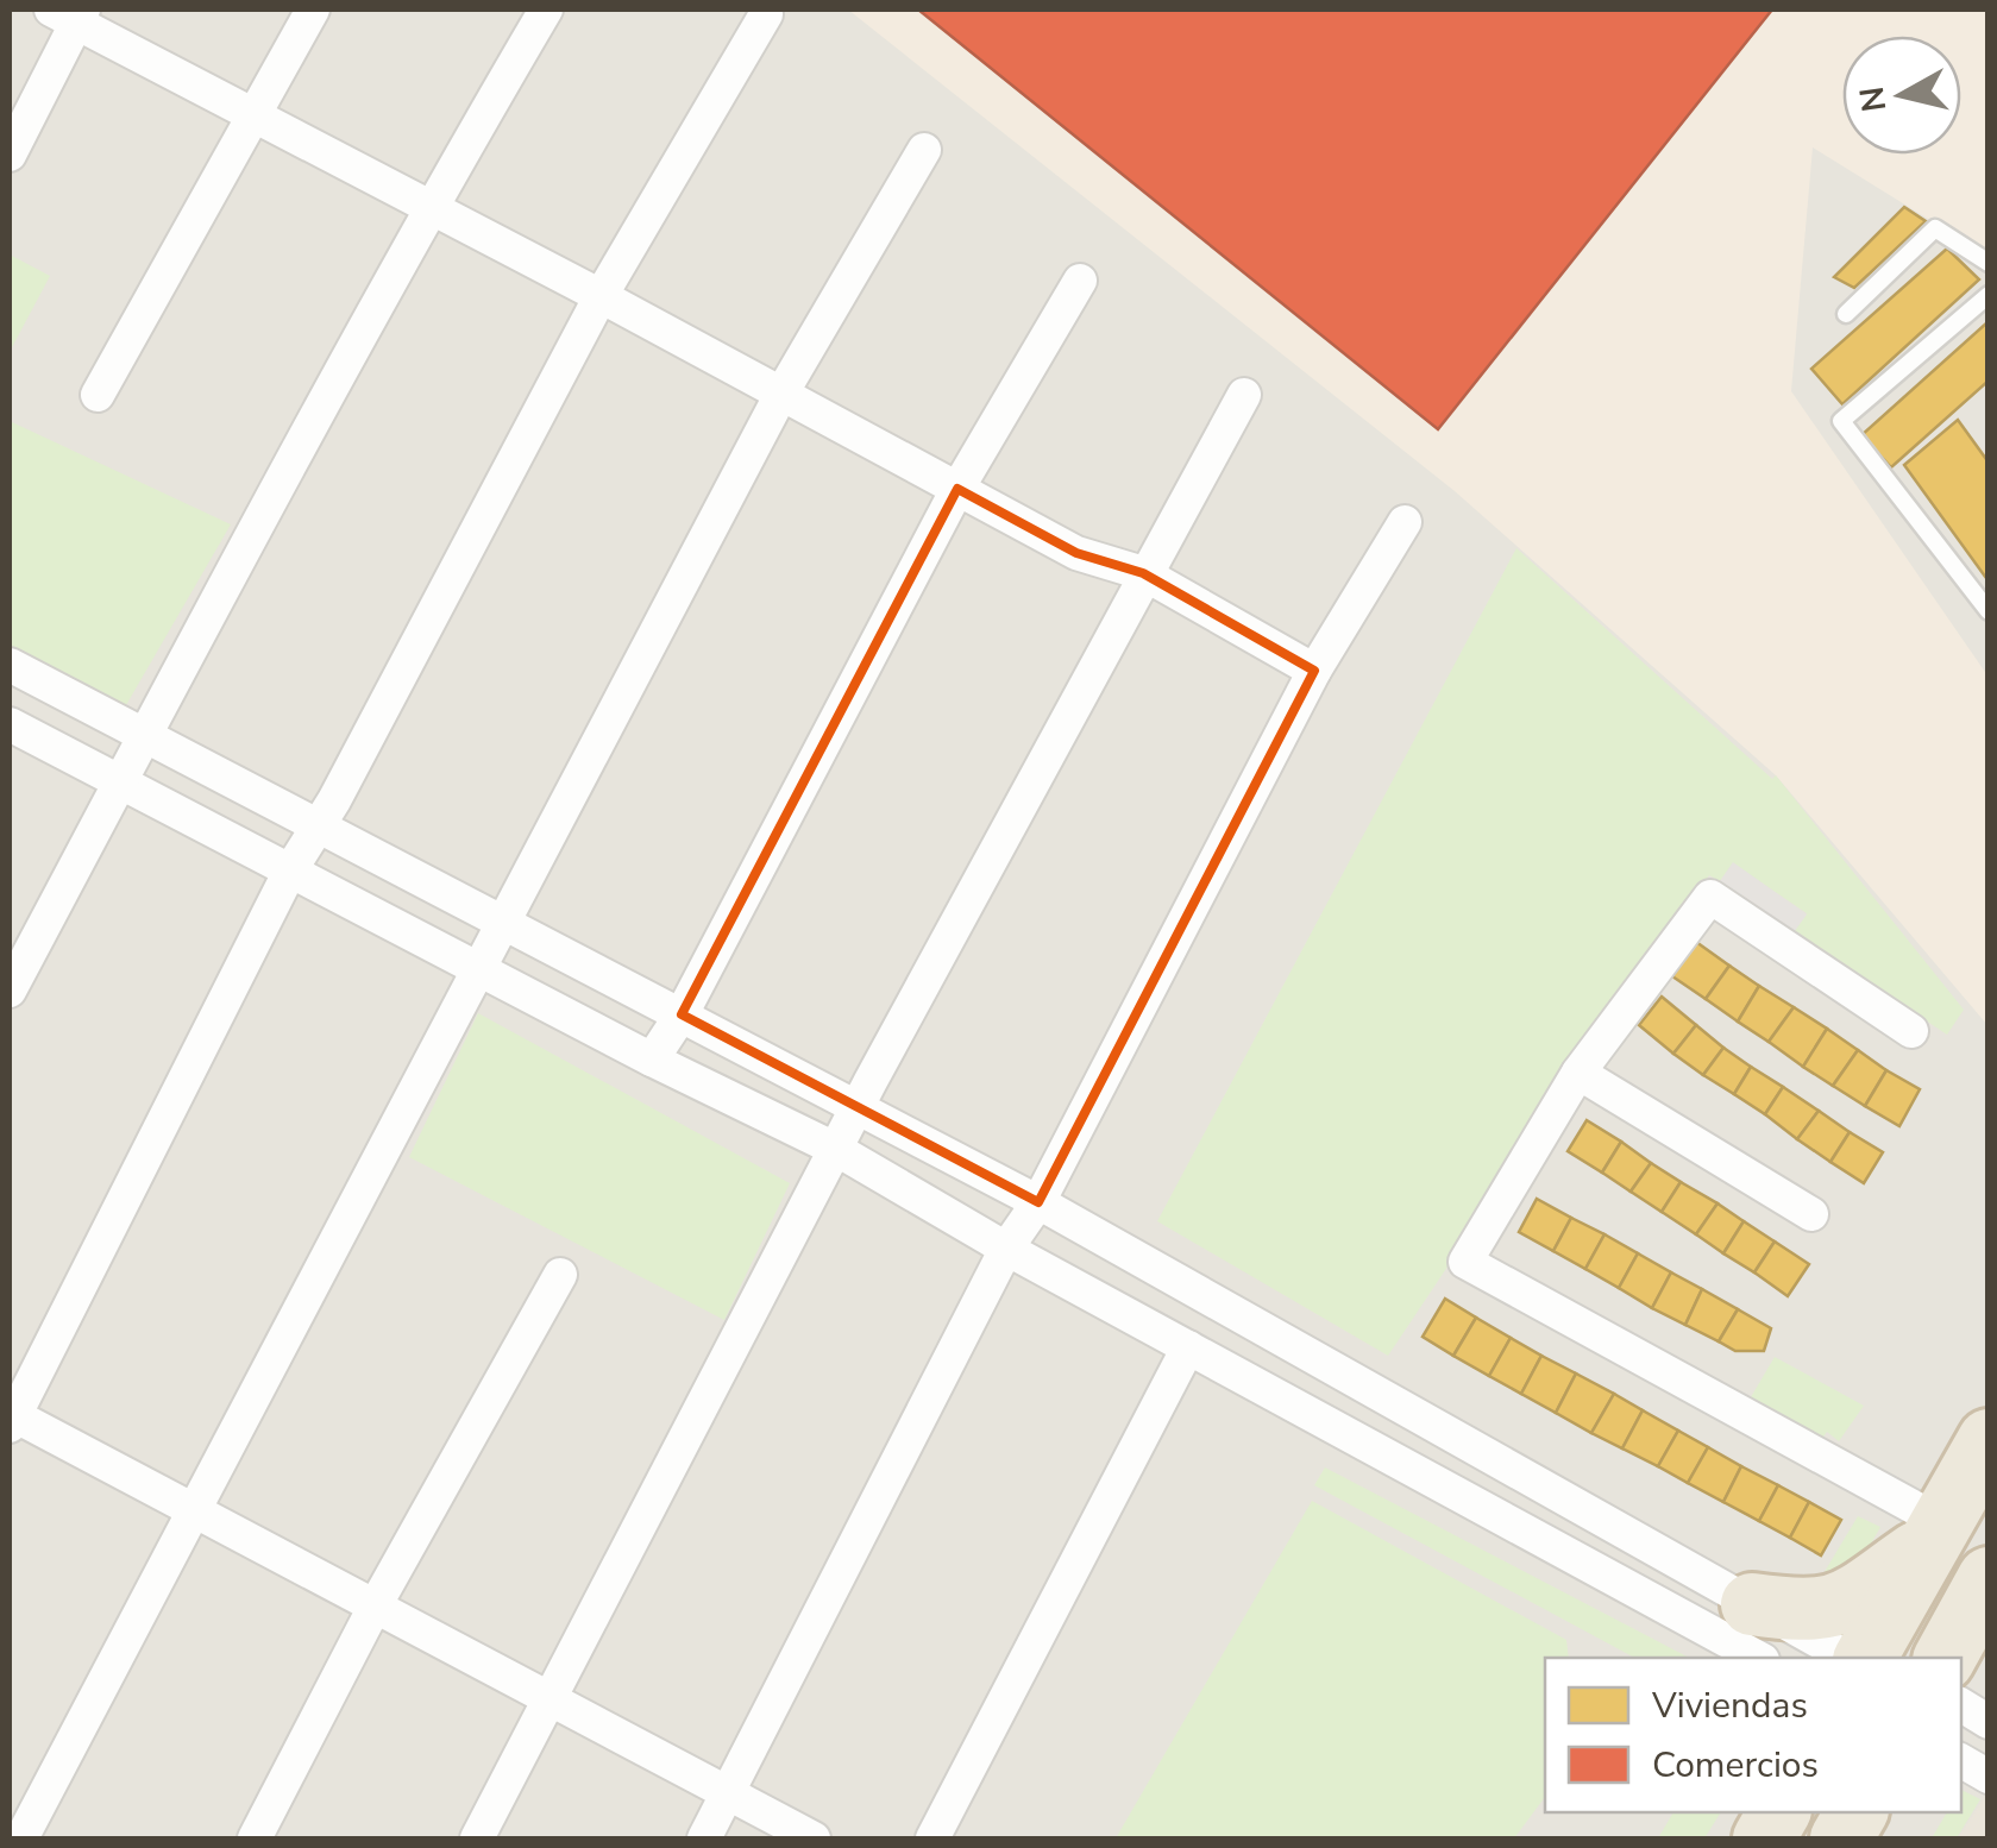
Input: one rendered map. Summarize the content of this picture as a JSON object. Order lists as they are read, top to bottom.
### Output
{
  "legend": ["Viviendas", "Comercios"],
  "north": "left"
}
